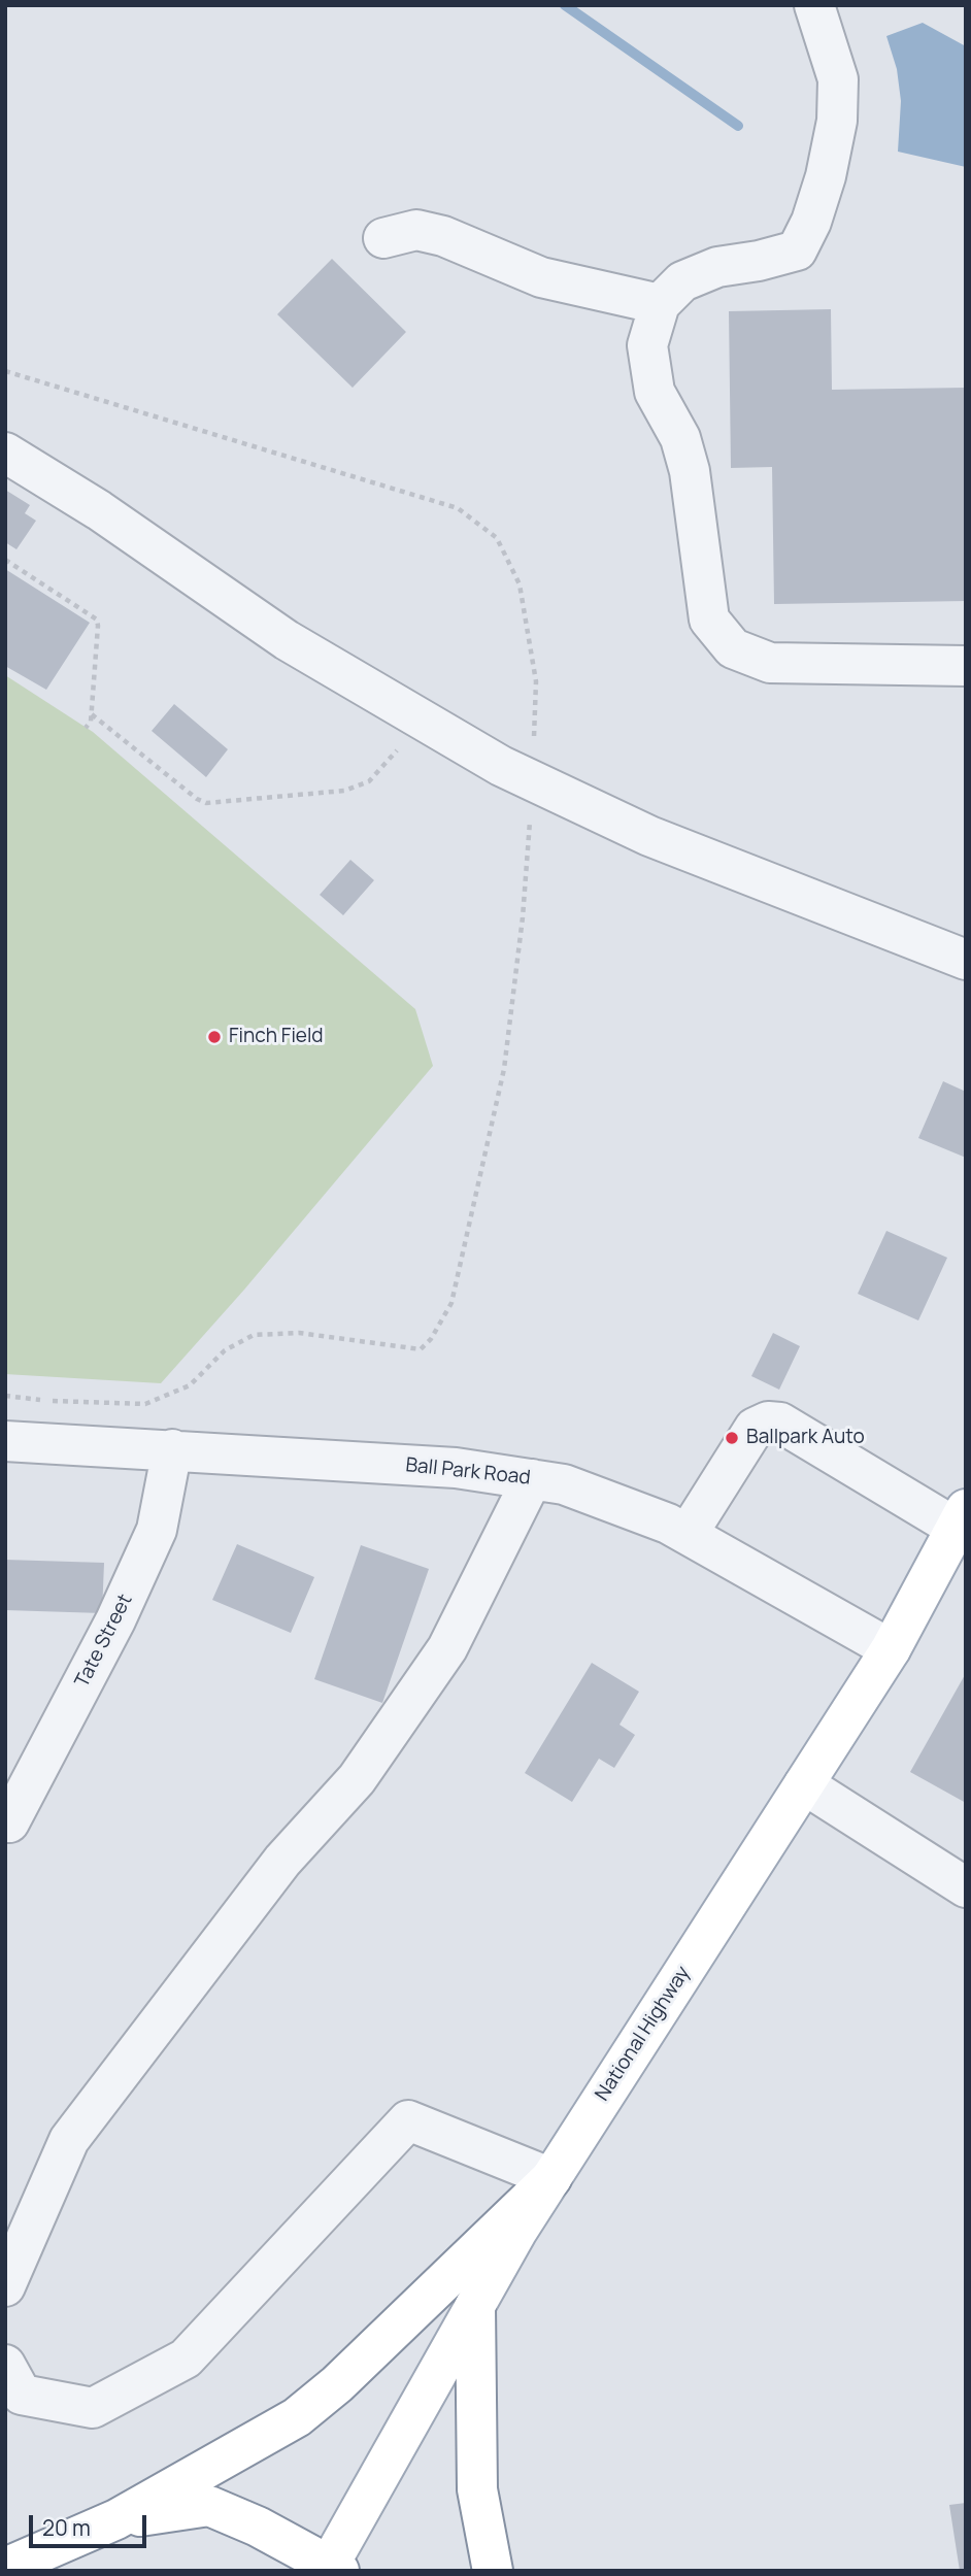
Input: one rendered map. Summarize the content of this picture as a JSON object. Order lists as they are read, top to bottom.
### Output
{
  "streets": {
    "main road": ["National Highway"],
    "street": ["Ball Park Road", "Tate Street"]
  },
  "crossings": [
    ["Ball Park Road", "Tate Street"],
    ["Ball Park Road", "National Highway"]
  ],
  "places": ["Finch Field", "Ballpark Auto"],
  "scale_bar": "20 m"
}
